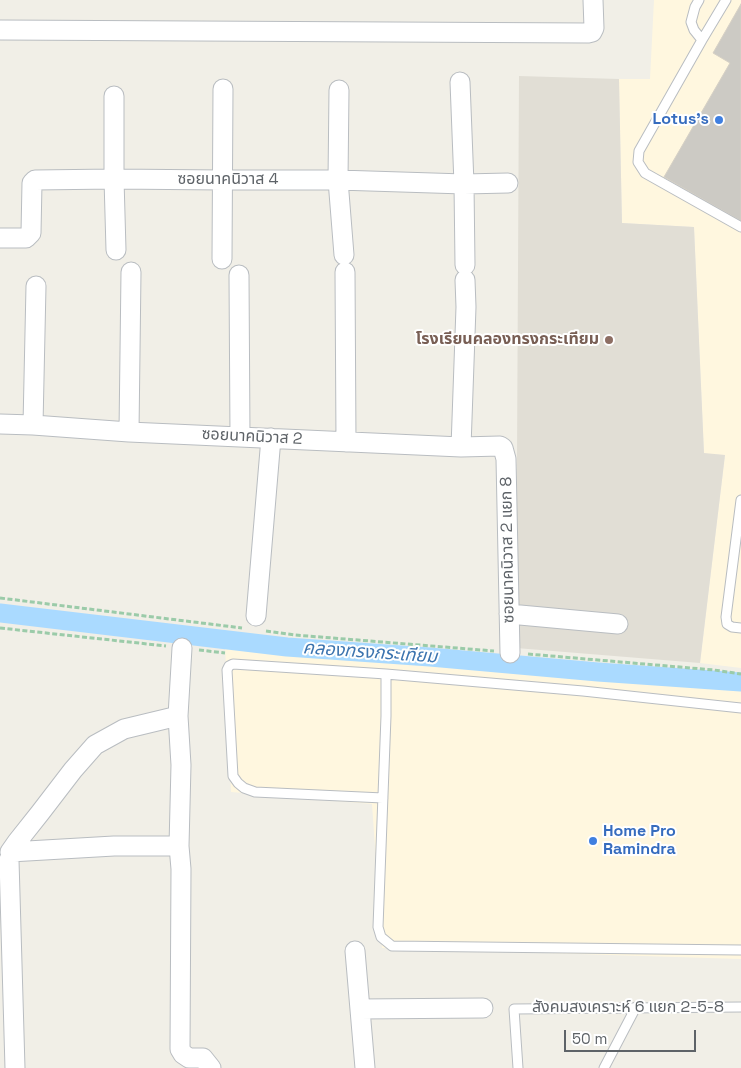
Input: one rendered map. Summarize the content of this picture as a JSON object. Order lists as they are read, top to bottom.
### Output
{
  "streets": {
    "street": ["ซอยนาคนิวาส 4", "ซอยนาคนิวาส 2", "ซอยนาคนิวาส 2 แยก 8"],
    "lane": ["สังคมสงเคราะห์ 6 แยก 2-5-8"]
  },
  "crossings": [
    ["ซอยนาคนิวาส 2", "ซอยนาคนิวาส 2 แยก 8"]
  ],
  "water": ["คลองทรงกระเทียม"],
  "places": ["Lotus's", "โรงเรียนคลองทรงกระเทียม", "Home Pro Ramindra"],
  "scale_bar": "50 m"
}
